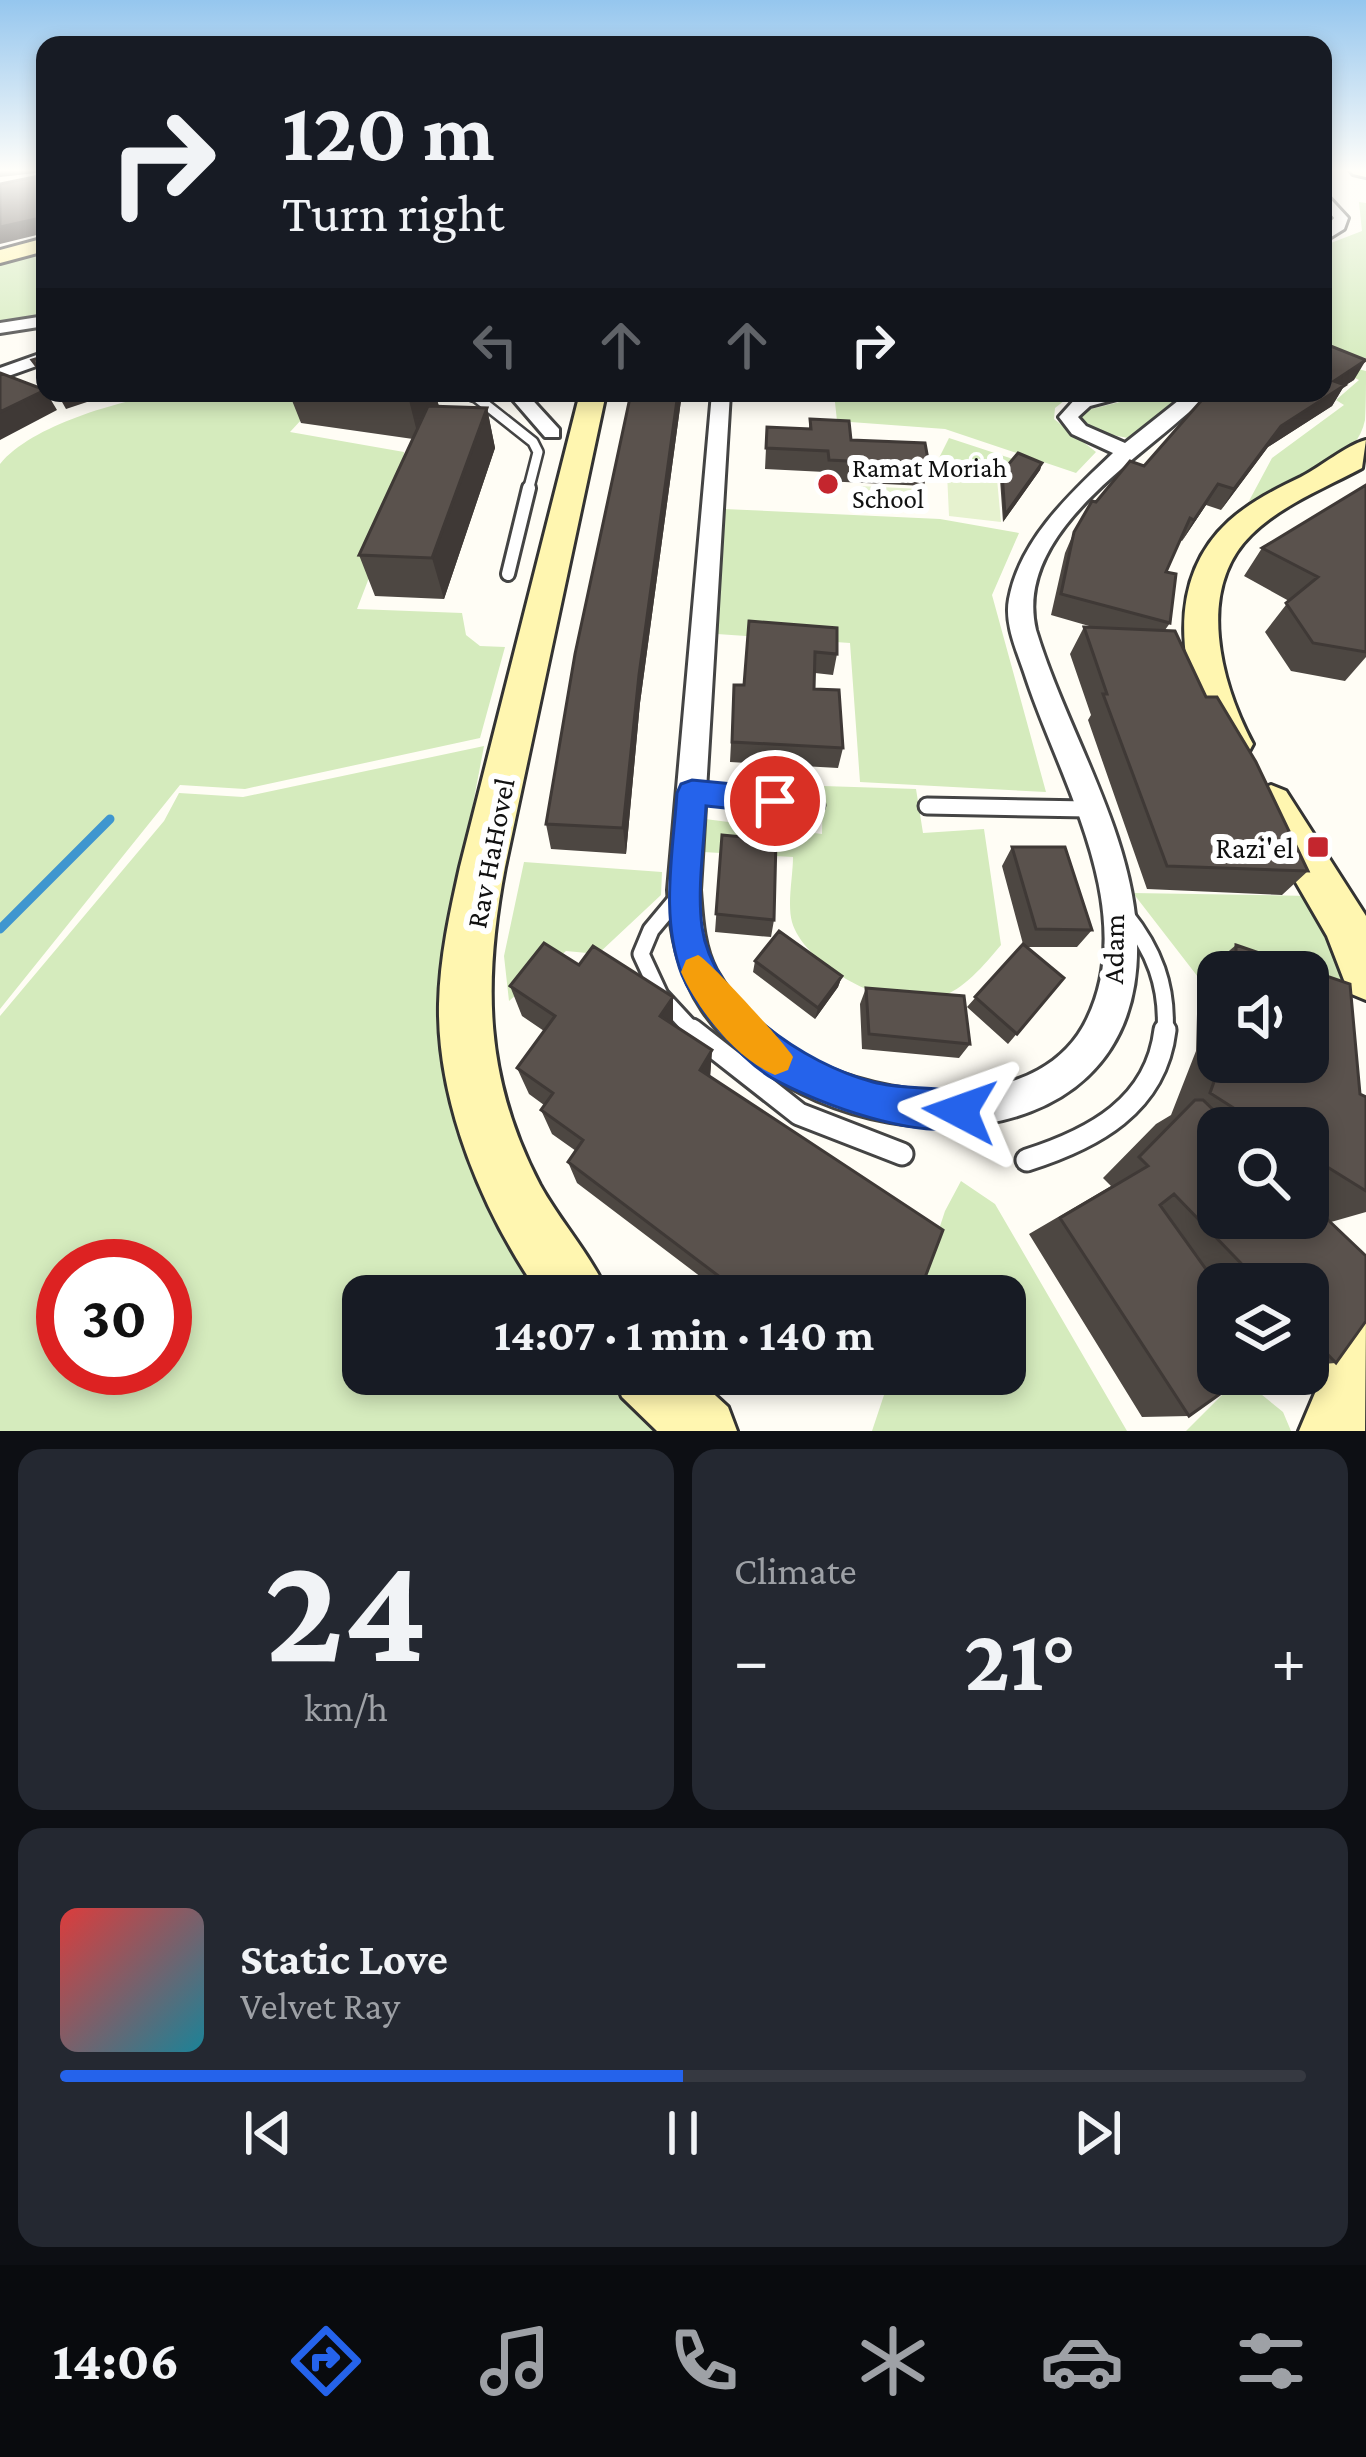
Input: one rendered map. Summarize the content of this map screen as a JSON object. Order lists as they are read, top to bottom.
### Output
{
  "streets": {
    "street": ["Rav HaHovel", "Adam"]
  },
  "places": {
    "other": ["Ramat Moriah School"],
    "transit": ["Razi'el"]
  },
  "page": {
    "turn": ["120 m", "Turn right"],
    "limit": "30",
    "trip": "14:07 · 1 min · 140 m",
    "tile": [
      ["24", "km/h"],
      "Climate"
    ],
    "heat": ["−", "21°", "+"],
    "song": ["Static Love", "Velvet Ray"],
    "tabs": "14:06"
  }
}
